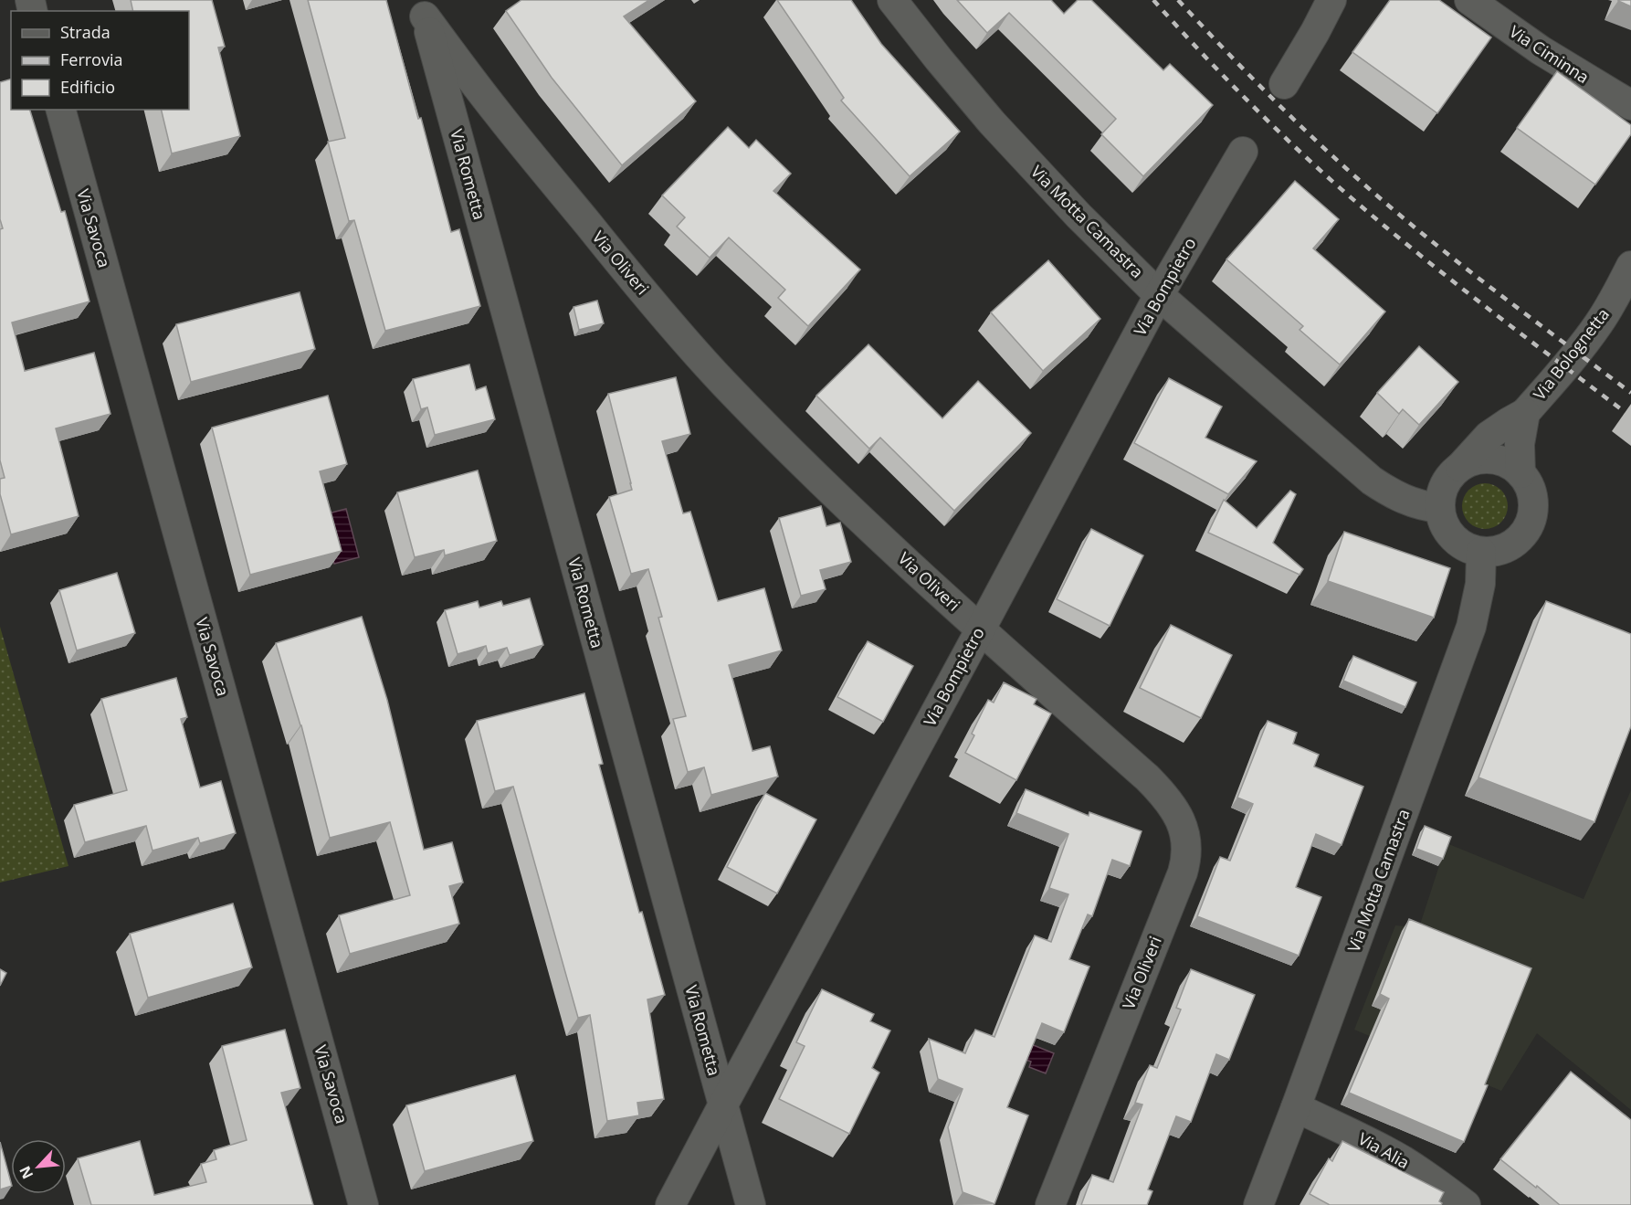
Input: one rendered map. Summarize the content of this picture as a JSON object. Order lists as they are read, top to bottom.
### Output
{
  "streets": {
    "street": [
      "Via Ciminna",
      "Via Rometta",
      "Via Motta Camastra",
      "Via Savoca",
      "Via Oliveri",
      "Via Bompietro",
      "Via Bolognetta",
      "Via Alia"
    ]
  },
  "crossings": [
    ["Via Rometta", "Via Oliveri"],
    ["Via Rometta", "Via Bompietro"],
    ["Via Motta Camastra", "Via Bompietro"],
    ["Via Motta Camastra", "Via Bolognetta"],
    ["Via Motta Camastra", "Via Alia"],
    ["Via Oliveri", "Via Bompietro"]
  ],
  "legend": ["Strada", "Ferrovia", "Edificio"],
  "north": "bottom left"
}
